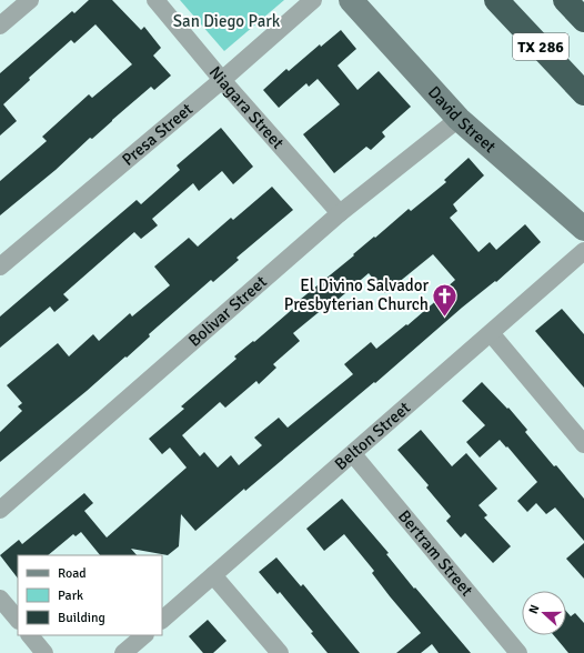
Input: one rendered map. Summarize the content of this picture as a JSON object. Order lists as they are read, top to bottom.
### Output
{
  "streets": {
    "highway": ["TX 286"],
    "main road": ["David Street"],
    "street": [
      "Niagara Street",
      "Presa Street",
      "Bolivar Street",
      "Belton Street",
      "Bertram Street"
    ]
  },
  "crossings": [
    ["Niagara Street", "Presa Street"],
    ["Niagara Street", "Bolivar Street"],
    ["David Street", "Bolivar Street"],
    ["Belton Street", "Bertram Street"]
  ],
  "parks": ["San Diego Park"],
  "places": {
    "church": ["El Divino Salvador Presbyterian Church"]
  },
  "legend": ["Road", "Park", "Building"],
  "north": "left"
}
